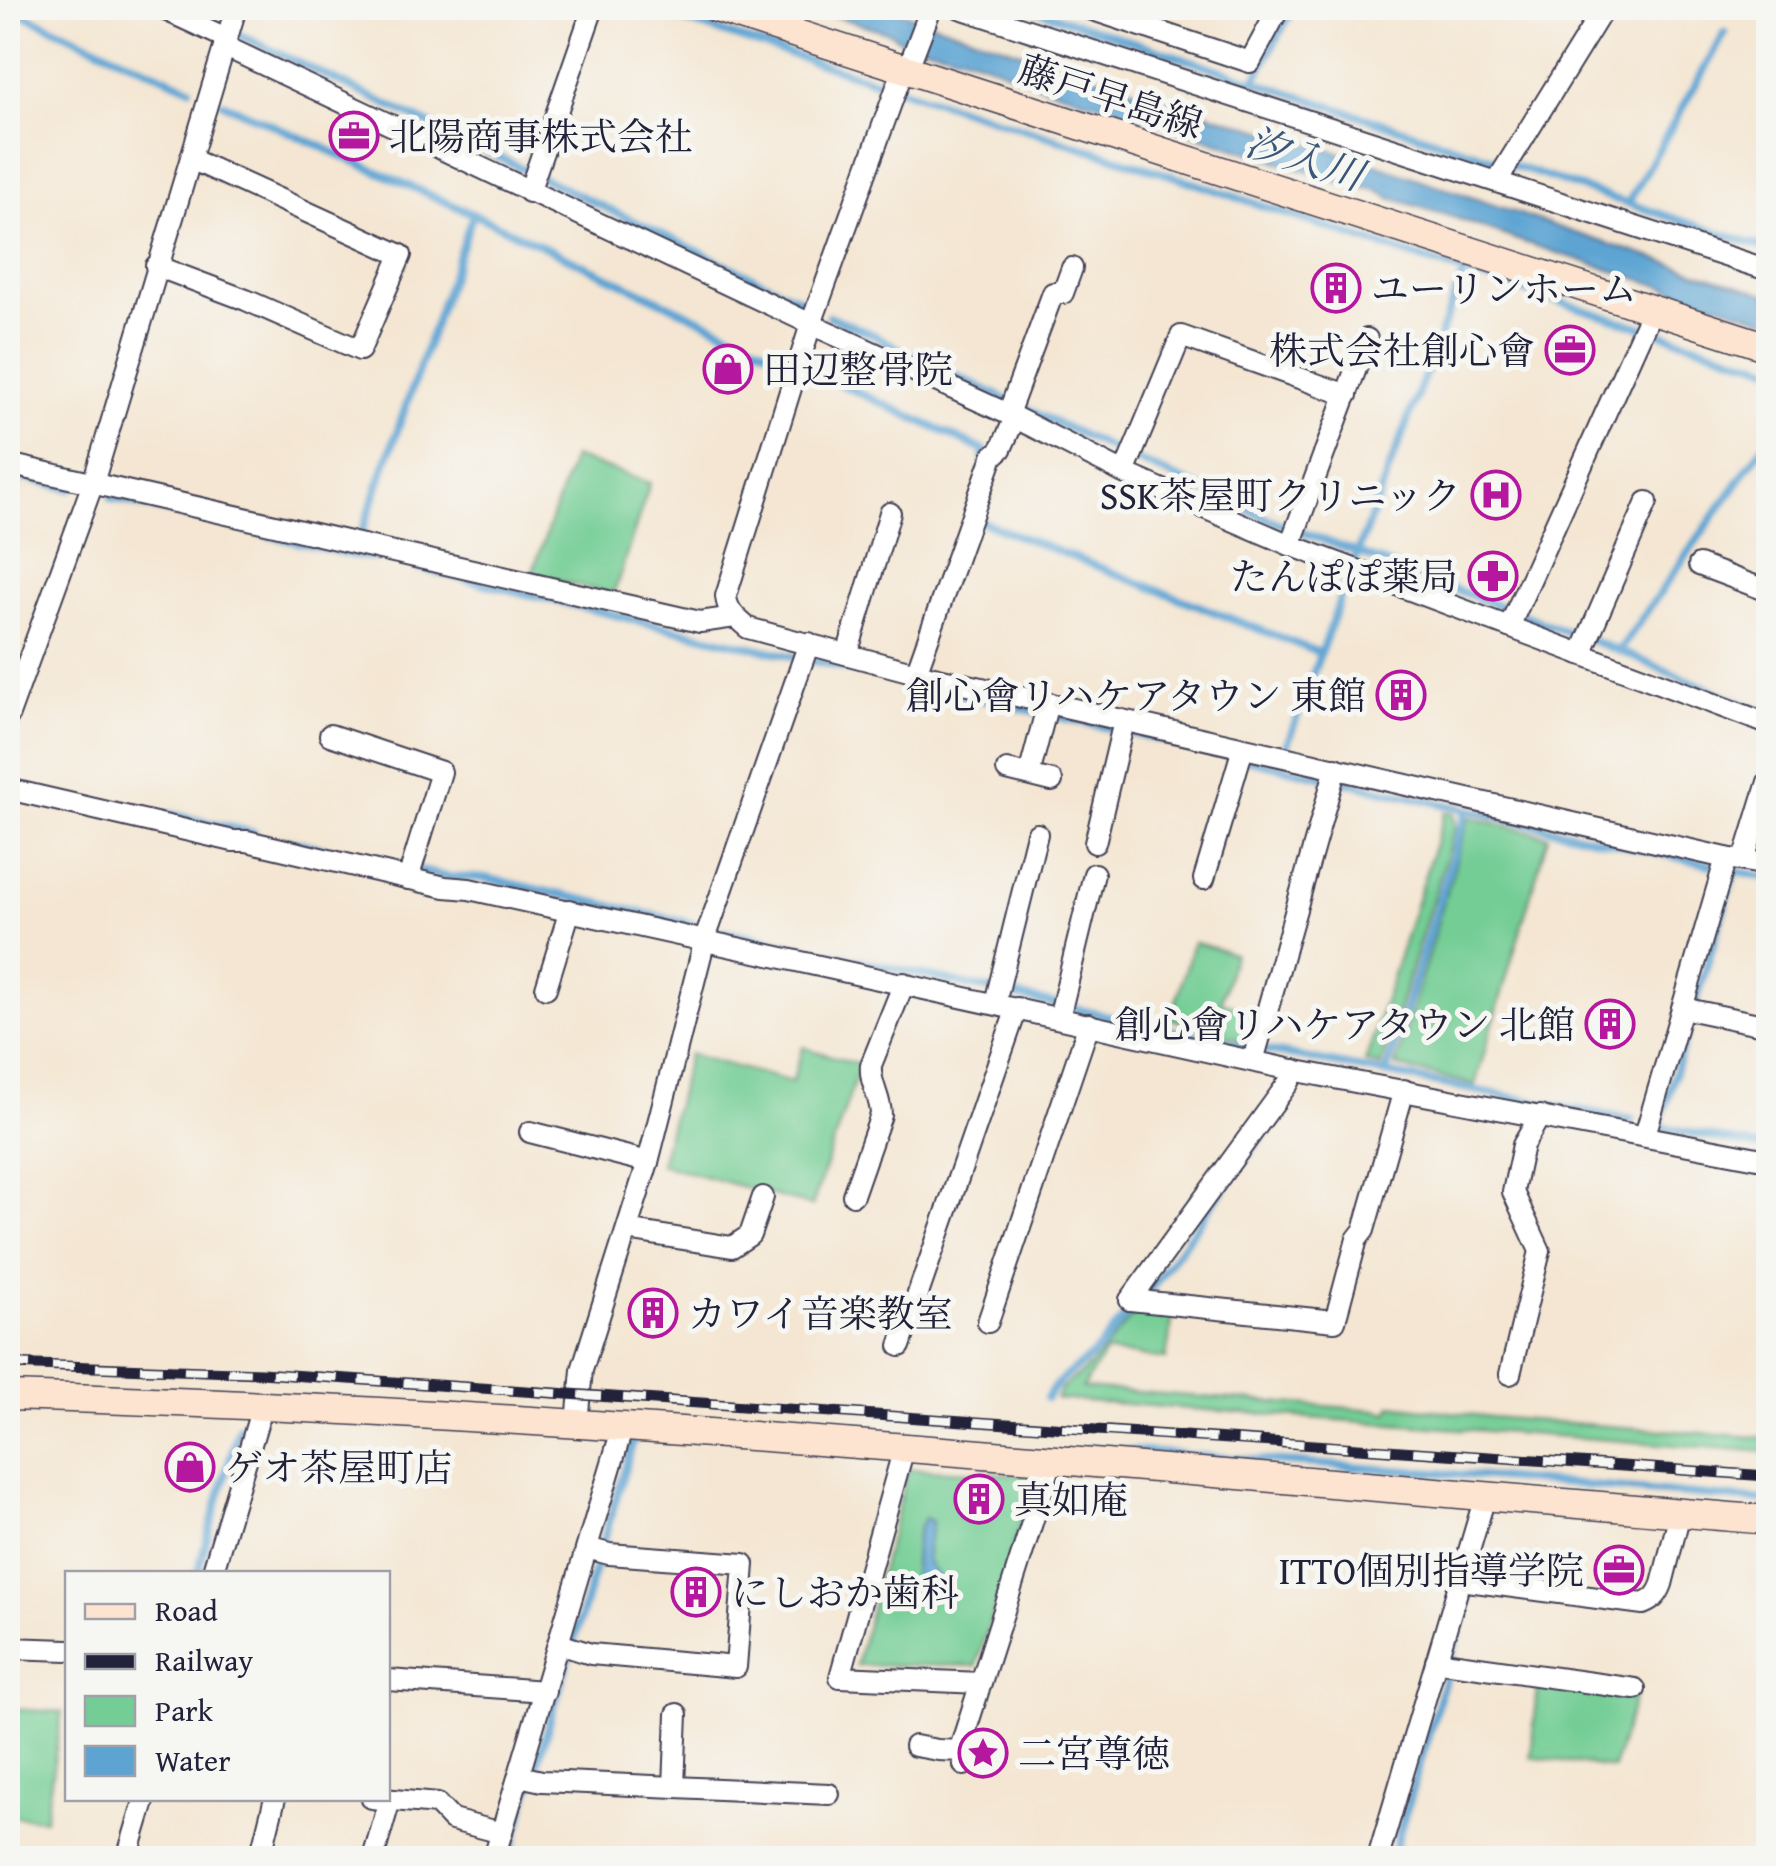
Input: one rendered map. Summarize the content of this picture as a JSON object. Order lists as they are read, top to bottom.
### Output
{
  "streets": {
    "street": ["藤戸早島線"]
  },
  "water": ["汐入川"],
  "places": {
    "office": ["北陽商事株式会社", "株式会社創心會", "ITTO個別指導学院"],
    "building": [
      "ユーリンホーム",
      "創心會リハケアタウン 東館",
      "創心會リハケアタウン 北館",
      "カワイ音楽教室",
      "真如庵",
      "にしおか歯科"
    ],
    "shop": ["田辺整骨院", "ゲオ茶屋町店"],
    "hospital": ["SSK茶屋町クリニック"],
    "pharmacy": ["たんぽぽ薬局"],
    "place": ["二宮尊徳"]
  },
  "legend": [
    "Road",
    "Railway",
    "Park",
    "Water"
  ]
}
